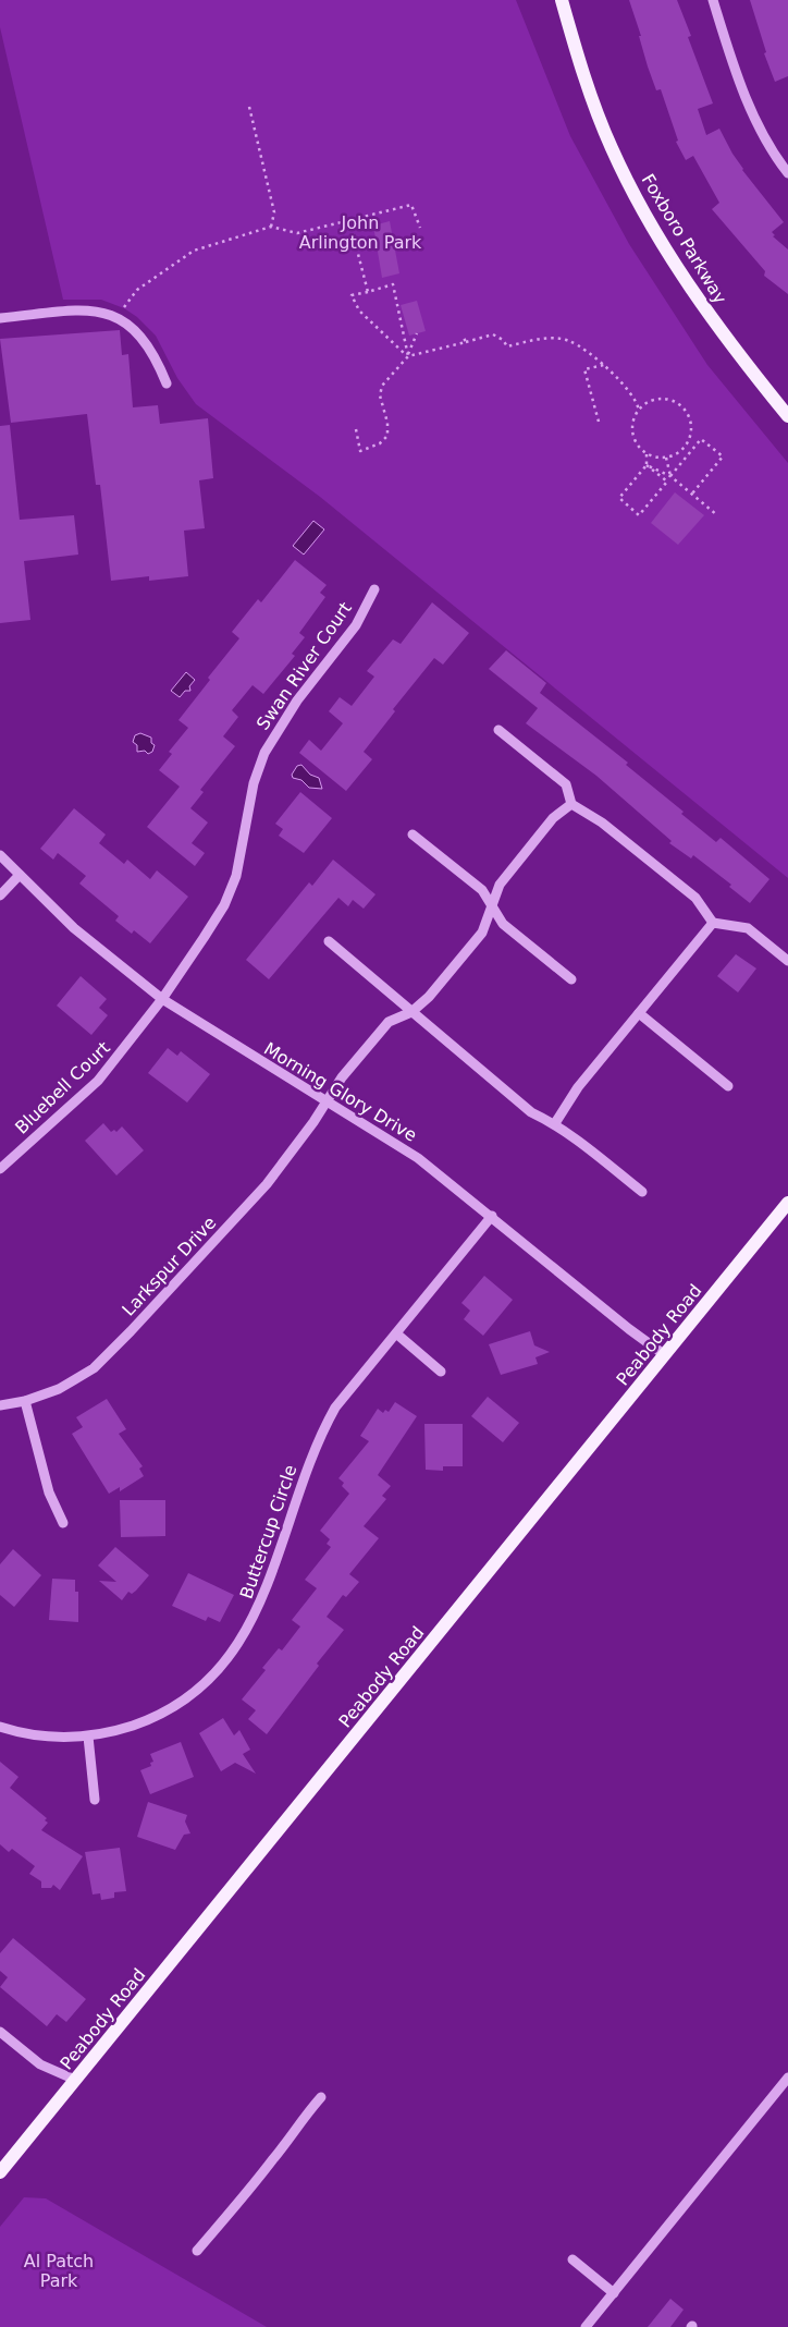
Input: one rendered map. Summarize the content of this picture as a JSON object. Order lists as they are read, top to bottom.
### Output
{
  "streets": {
    "main road": ["Foxboro Parkway", "Peabody Road"],
    "street": [
      "Swan River Court",
      "Bluebell Court",
      "Morning Glory Drive",
      "Larkspur Drive",
      "Buttercup Circle"
    ]
  },
  "crossings": [
    ["Swan River Court", "Bluebell Court"],
    ["Swan River Court", "Morning Glory Drive"],
    ["Bluebell Court", "Morning Glory Drive"],
    ["Morning Glory Drive", "Larkspur Drive"],
    ["Morning Glory Drive", "Peabody Road"],
    ["Morning Glory Drive", "Buttercup Circle"]
  ],
  "parks": ["John Arlington Park", "Al Patch Park"]
}
